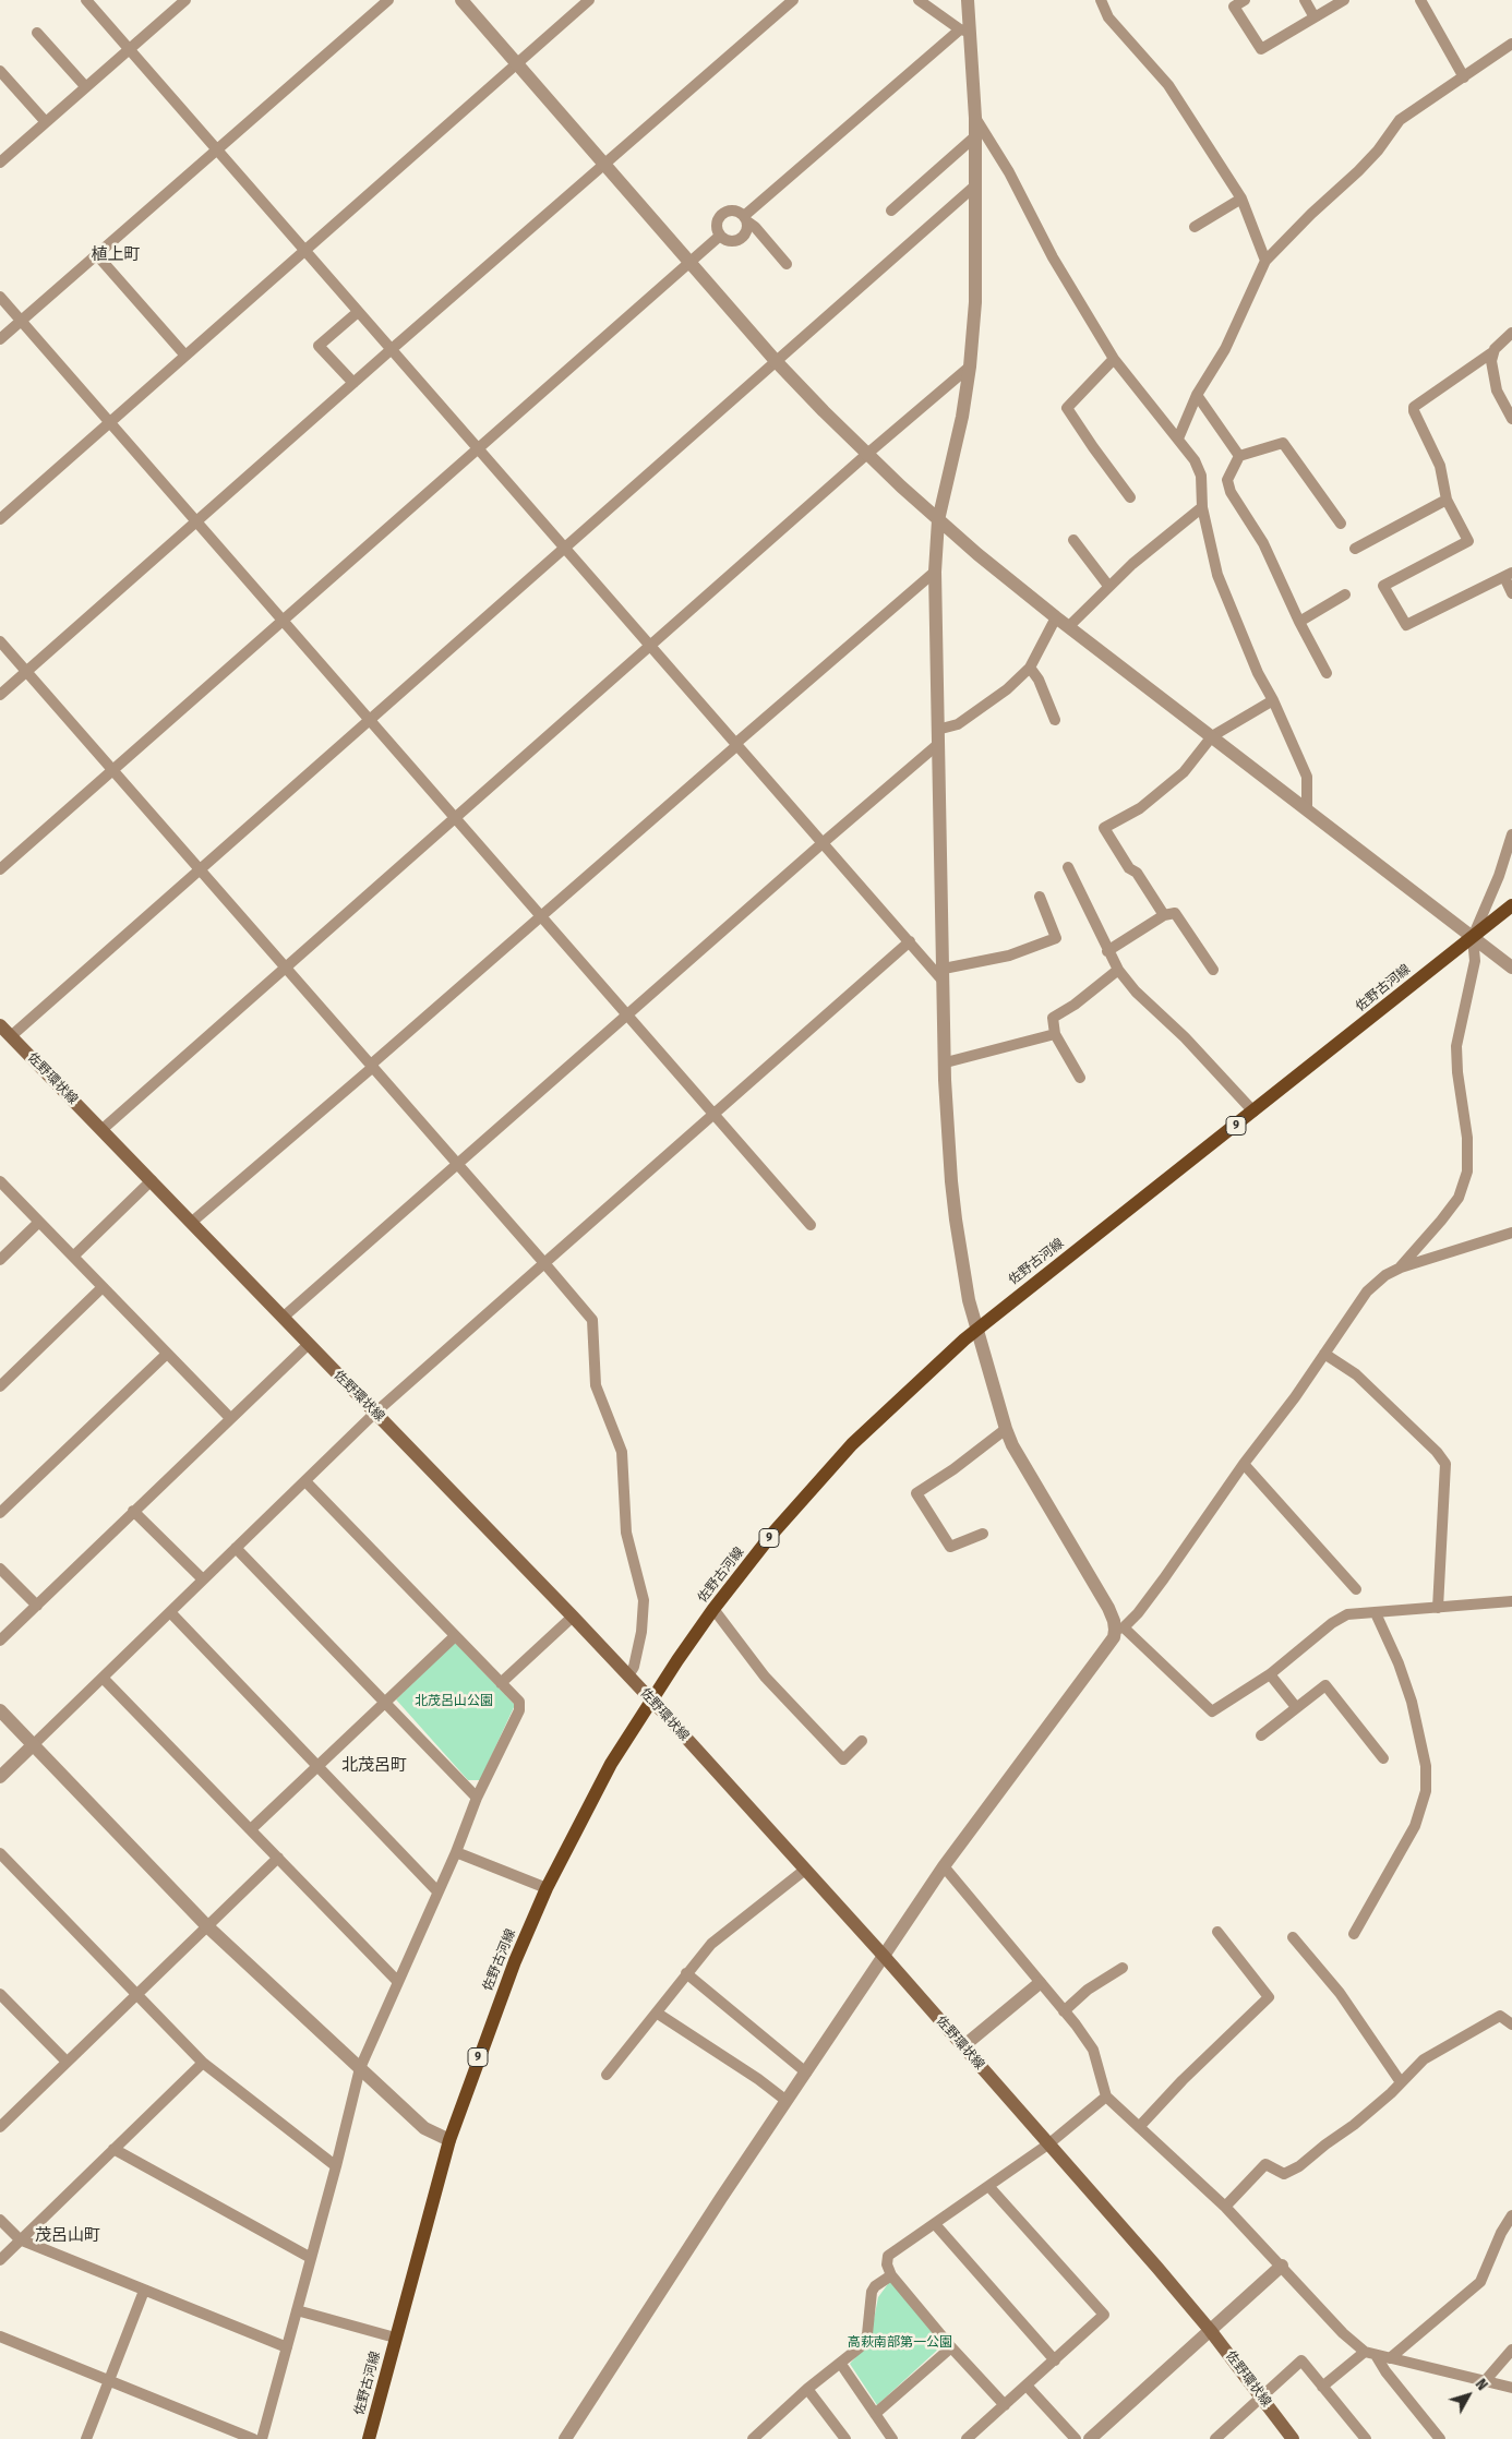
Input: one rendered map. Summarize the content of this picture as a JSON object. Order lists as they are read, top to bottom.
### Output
{
  "streets": {
    "main road": ["佐野古河線", "佐野環状線", "9"]
  },
  "crossings": [
    ["佐野古河線", "佐野環状線"]
  ],
  "districts": ["植上町", "北茂呂町", "茂呂山町"],
  "parks": ["北茂呂山公園", "高萩南部第一公園"],
  "north": "top right"
}
